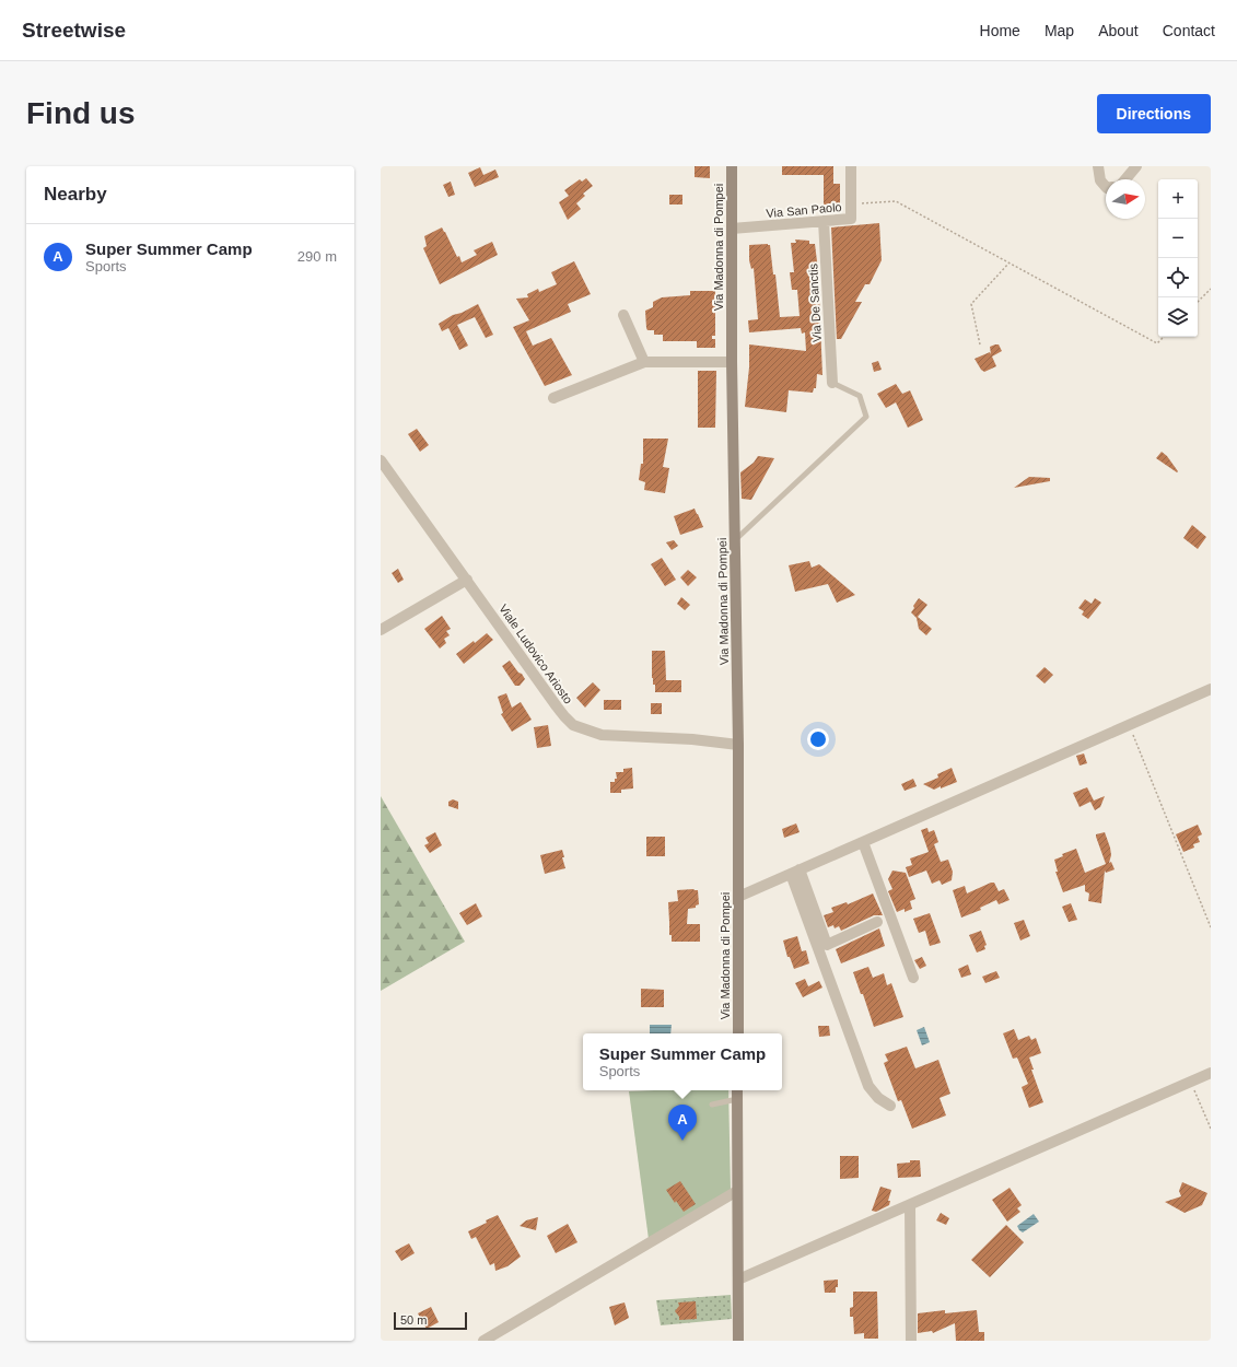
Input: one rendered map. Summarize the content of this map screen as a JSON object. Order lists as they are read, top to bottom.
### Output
{
  "streets": {
    "street": [
      "Via San Paolo",
      "Via Madonna di Pompei",
      "Via De Sanctis",
      "Viale Ludovico Ariosto"
    ]
  },
  "crossings": [
    ["Via San Paolo", "Via Madonna di Pompei"],
    ["Via San Paolo", "Via De Sanctis"],
    ["Via Madonna di Pompei", "Viale Ludovico Ariosto"]
  ],
  "scale_bar": "50 m",
  "north": "right",
  "page": {
    "header": "Streetwise",
    "nav": [
      "Home",
      "Map",
      "About",
      "Contact"
    ],
    "buttons": "Directions",
    "title": "Find us",
    "heading": "Nearby",
    "map_buttons": ["+", "−"],
    "list": [
      {
        "mark": "A",
        "name": "Super Summer Camp",
        "note": "Sports",
        "value": "290 m"
      }
    ],
    "popup": ["Super Summer Camp", "Sports"],
    "pins": "A",
    "scale": "50 m"
  }
}
